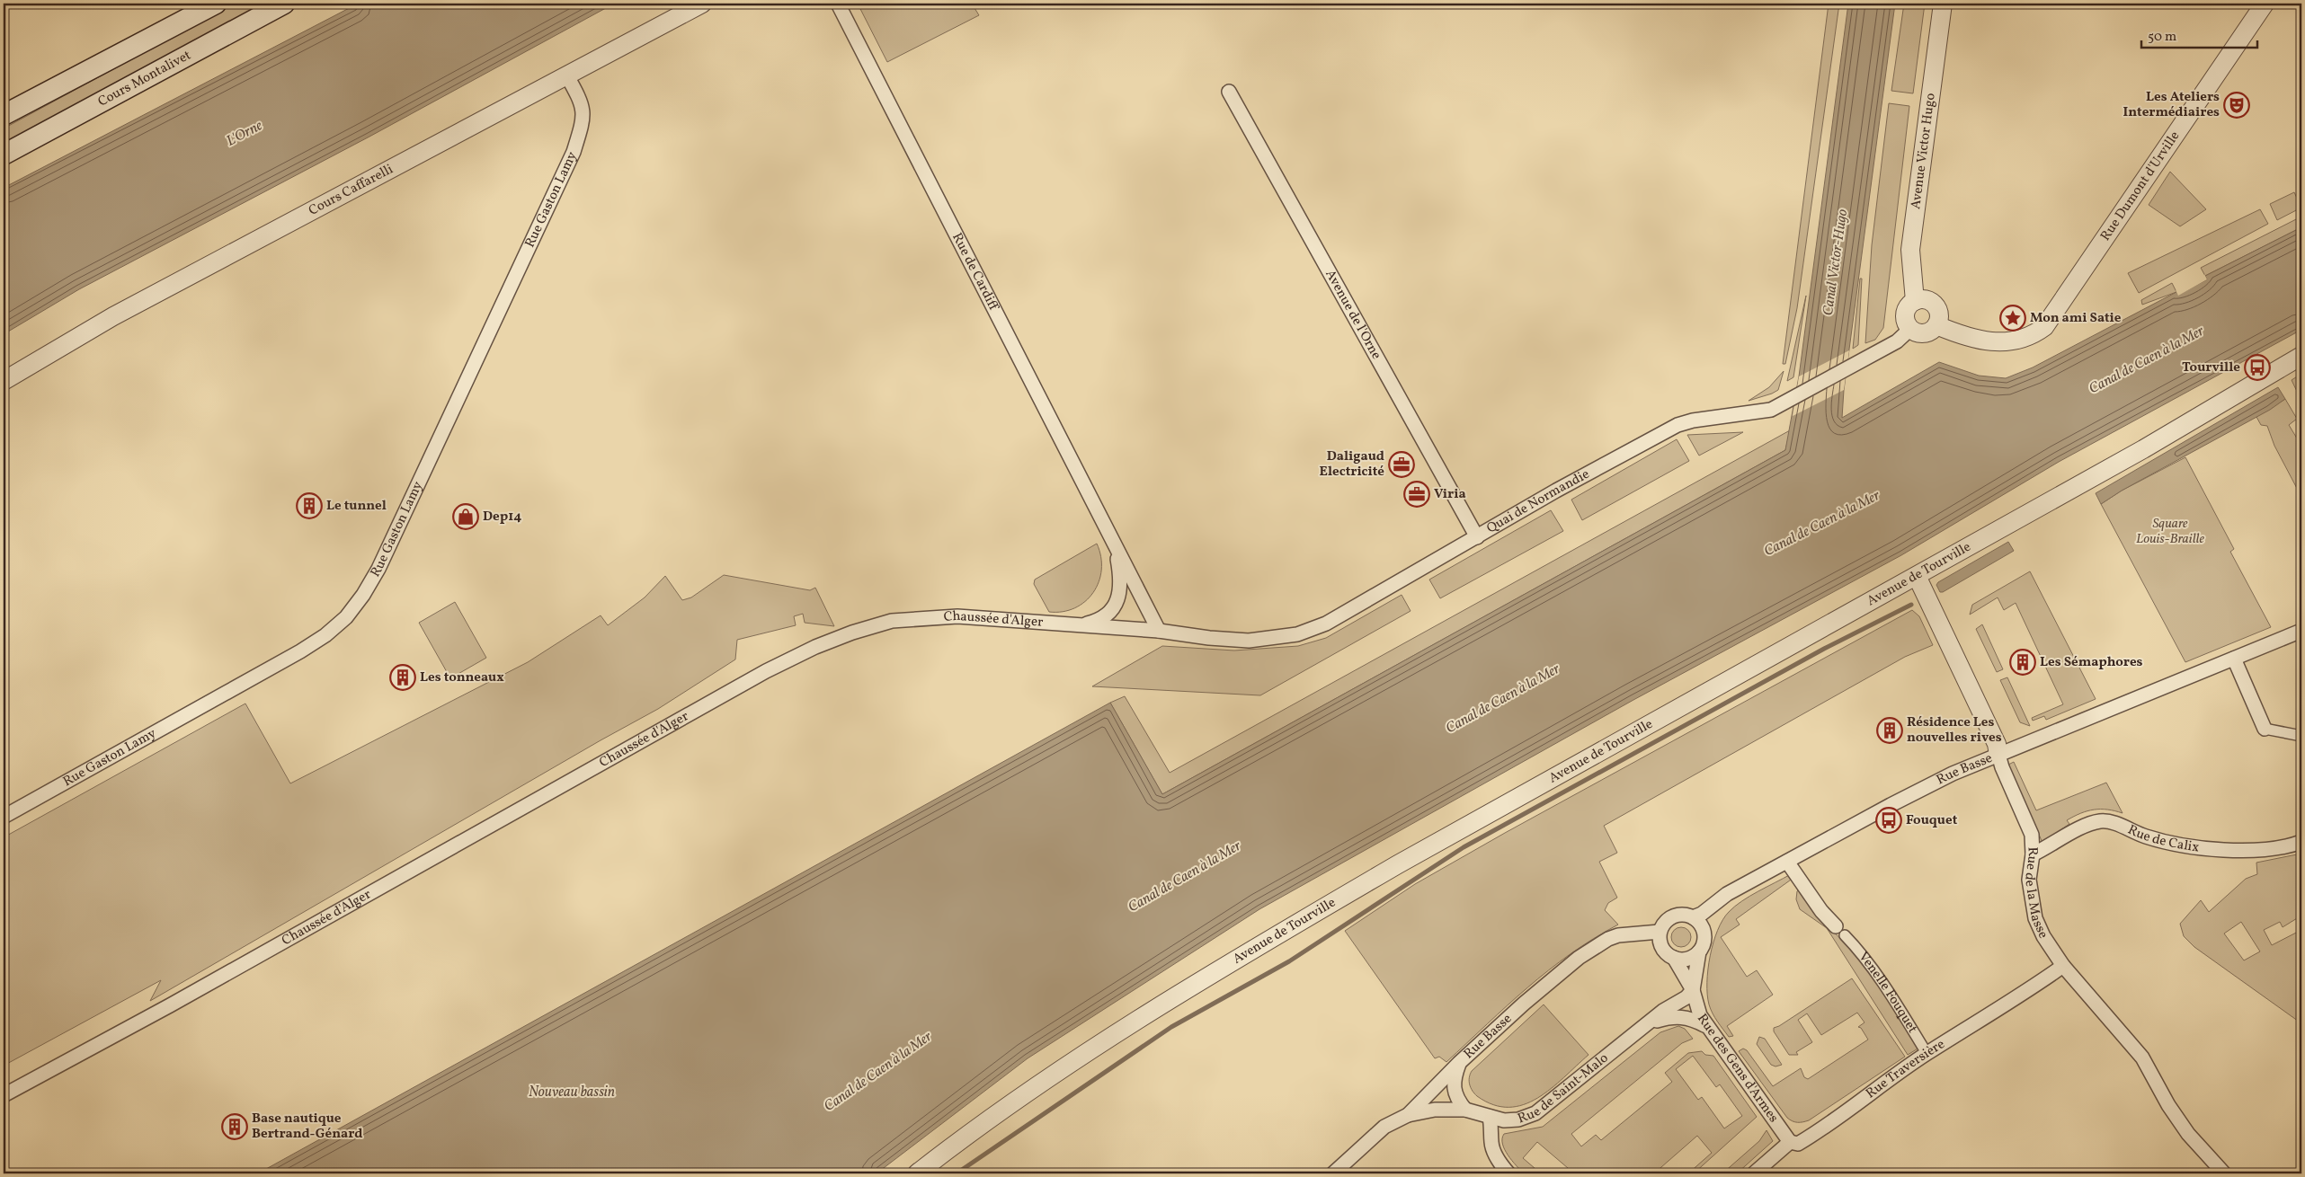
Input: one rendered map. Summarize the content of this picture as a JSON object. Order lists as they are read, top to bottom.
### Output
{
  "streets": {
    "main road": ["Cours Montalivet"],
    "street": [
      "Avenue Victor Hugo",
      "Rue Dumont d'Urville",
      "Cours Caffarelli",
      "Rue Gaston Lamy",
      "Rue de Cardiff",
      "Avenue de l'Orne",
      "Quai de Normandie",
      "Avenue de Tourville",
      "Chaussée d'Alger",
      "Rue Basse",
      "Rue de Calix",
      "Rue de la Masse",
      "Venelle Fouquet",
      "Rue des Gens d'Armes",
      "Rue Traversière",
      "Rue de Saint-Malo"
    ]
  },
  "crossings": [
    ["Avenue Victor Hugo", "Rue Dumont d'Urville"],
    ["Avenue Victor Hugo", "Quai de Normandie"],
    ["Rue Dumont d'Urville", "Quai de Normandie"],
    ["Cours Caffarelli", "Rue Gaston Lamy"],
    ["Rue de Cardiff", "Quai de Normandie"],
    ["Rue de Cardiff", "Chaussée d'Alger"],
    ["Avenue de l'Orne", "Quai de Normandie"],
    ["Quai de Normandie", "Chaussée d'Alger"],
    ["Avenue de Tourville", "Rue de la Masse"],
    ["Rue Basse", "Rue de la Masse"],
    ["Rue Basse", "Venelle Fouquet"],
    ["Rue Basse", "Rue des Gens d'Armes"],
    ["Rue Basse", "Rue de Saint-Malo"],
    ["Rue de Calix", "Rue de la Masse"],
    ["Rue de la Masse", "Rue Traversière"],
    ["Venelle Fouquet", "Rue Traversière"],
    ["Rue des Gens d'Armes", "Rue Traversière"],
    ["Rue des Gens d'Armes", "Rue de Saint-Malo"]
  ],
  "water": [
    "L'Orne",
    "Canal Victor-Hugo",
    "Canal de Caen à la Mer",
    "Nouveau bassin"
  ],
  "parks": ["Square Louis-Braille"],
  "places": {
    "theatre": ["Les Ateliers Intermédiaires"],
    "place": ["Mon ami Satie"],
    "bus stop": ["Tourville", "Fouquet"],
    "office": ["Daligaud Electricité", "Viria"],
    "building": [
      "Le tunnel",
      "Les Sémaphores",
      "Les tonneaux",
      "Résidence Les nouvelles rives",
      "Base nautique Bertrand-Génard"
    ],
    "shop": ["Dep14"]
  },
  "scale_bar": "50 m"
}
